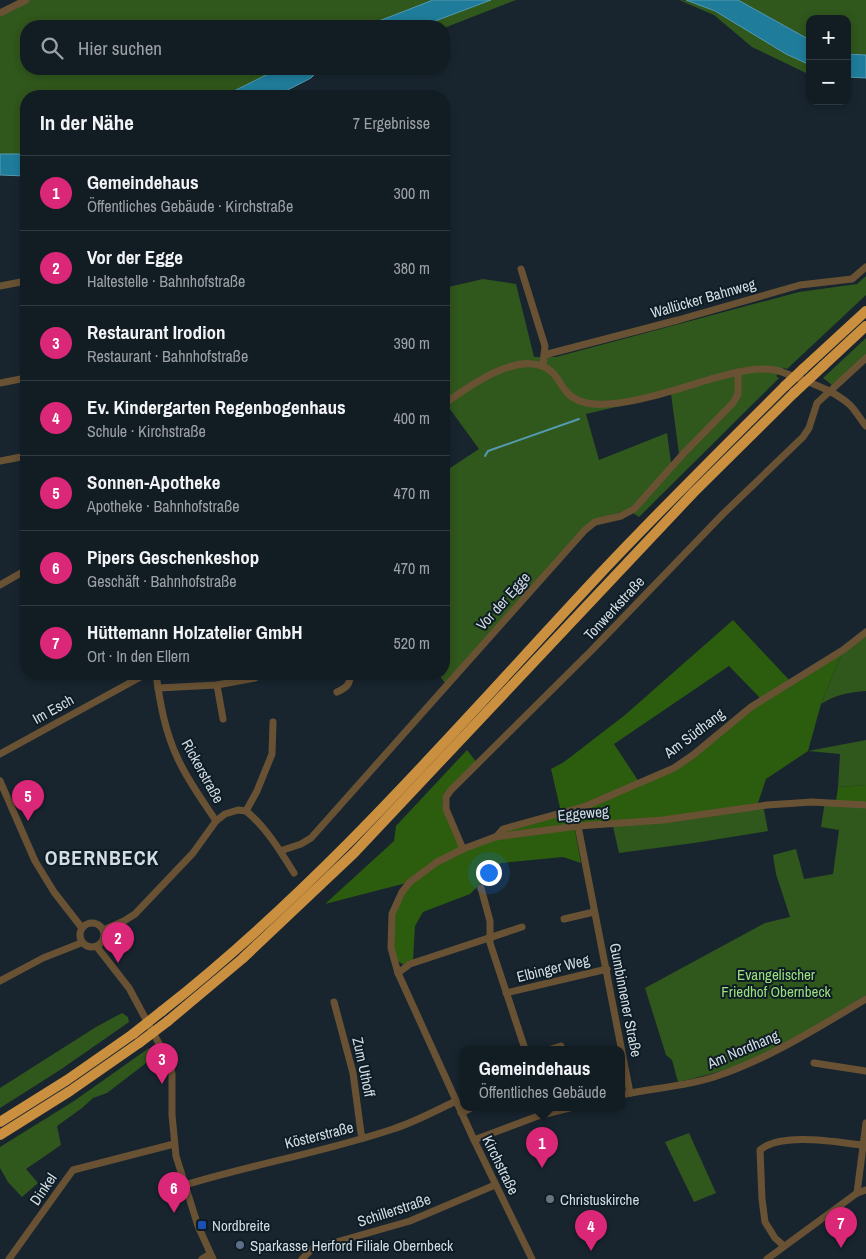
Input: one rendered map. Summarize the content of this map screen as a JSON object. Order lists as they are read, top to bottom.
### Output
{
  "streets": {
    "street": [
      "Wallücker Bahnweg",
      "Vor der Egge",
      "Tonwerkstraße",
      "Im Esch",
      "Am Südhang",
      "Rickerstraße",
      "Eggeweg",
      "Elbinger Weg",
      "Gumbinnener Straße",
      "Am Nordhang",
      "Zum Uthoff",
      "Kösterstraße",
      "Kirchstraße",
      "Dinkel",
      "Schillerstraße"
    ]
  },
  "crossings": [
    ["Tonwerkstraße", "Eggeweg"],
    ["Am Südhang", "Eggeweg"],
    ["Eggeweg", "Gumbinnener Straße"],
    ["Eggeweg", "Kirchstraße"],
    ["Elbinger Weg", "Gumbinnener Straße"],
    ["Gumbinnener Straße", "Am Nordhang"],
    ["Zum Uthoff", "Kösterstraße"],
    ["Kösterstraße", "Kirchstraße"],
    ["Kirchstraße", "Schillerstraße"]
  ],
  "districts": ["OBERNBECK"],
  "parks": ["Evangelischer Friedhof Obernbeck"],
  "places": {
    "other": ["Christuskirche", "Sparkasse Herford Filiale Obernbeck"],
    "transit": ["Nordbreite"]
  },
  "page": {
    "map_buttons": ["+", "−"],
    "search": "Hier suchen",
    "heading": ["In der Nähe", "7 Ergebnisse"],
    "list": [
      {
        "mark": "1",
        "name": "Gemeindehaus",
        "note": "Öffentliches Gebäude · Kirchstraße",
        "value": "300 m"
      },
      {
        "mark": "2",
        "name": "Vor der Egge",
        "note": "Haltestelle · Bahnhofstraße",
        "value": "380 m"
      },
      {
        "mark": "3",
        "name": "Restaurant Irodion",
        "note": "Restaurant · Bahnhofstraße",
        "value": "390 m"
      },
      {
        "mark": "4",
        "name": "Ev. Kindergarten Regenbogenhaus",
        "note": "Schule · Kirchstraße",
        "value": "400 m"
      },
      {
        "mark": "5",
        "name": "Sonnen-Apotheke",
        "note": "Apotheke · Bahnhofstraße",
        "value": "470 m"
      },
      {
        "mark": "6",
        "name": "Pipers Geschenkeshop",
        "note": "Geschäft · Bahnhofstraße",
        "value": "470 m"
      },
      {
        "mark": "7",
        "name": "Hüttemann Holzatelier GmbH",
        "note": "Ort · In den Ellern",
        "value": "520 m"
      }
    ],
    "pins": [
      "5",
      "2",
      "3",
      "1",
      "6",
      "7",
      "4"
    ],
    "popup": ["Gemeindehaus", "Öffentliches Gebäude"]
  }
}
